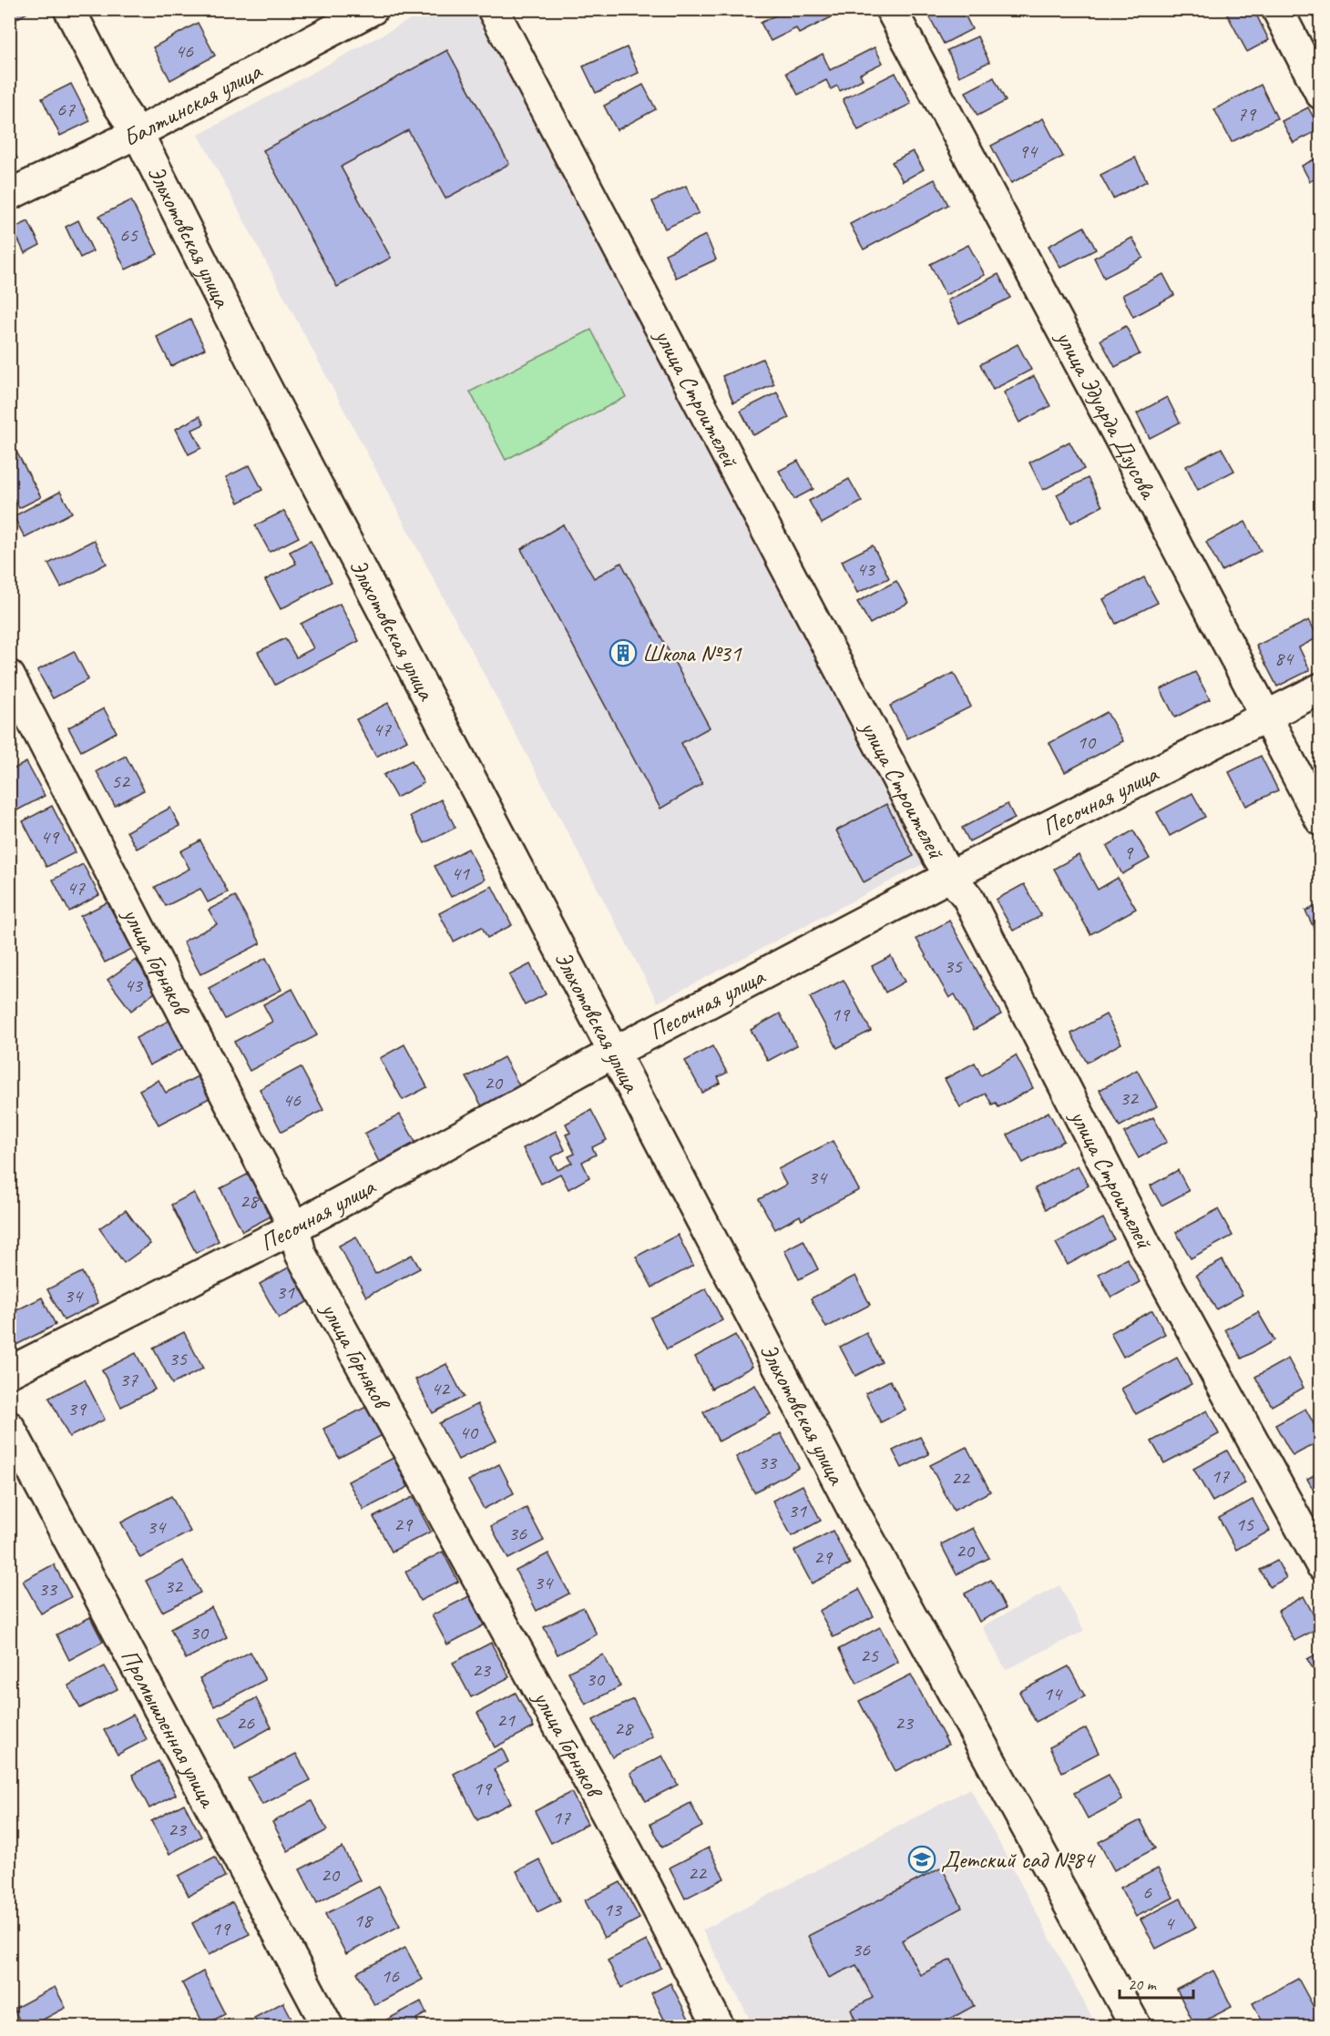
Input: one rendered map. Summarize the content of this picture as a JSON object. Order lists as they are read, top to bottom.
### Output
{
  "streets": {
    "street": [
      "Балтинская улица",
      "Эльхотовская улица",
      "улица Строителей",
      "улица Эдуарда Дзусова",
      "Песочная улица",
      "улица Горняков",
      "Промышленная улица"
    ]
  },
  "crossings": [
    ["Балтинская улица", "Эльхотовская улица"],
    ["Эльхотовская улица", "Песочная улица"],
    ["улица Строителей", "Песочная улица"],
    ["улица Эдуарда Дзусова", "Песочная улица"],
    ["Песочная улица", "улица Горняков"]
  ],
  "places": {
    "building": ["Школа №31"],
    "school or university": ["Детский сад №84"]
  },
  "house_numbers": [
    "46",
    "67",
    "79",
    "94",
    "65",
    "43",
    "84",
    "47",
    "10",
    "52",
    "49",
    "9",
    "41",
    "47",
    "35",
    "43",
    "19",
    "20",
    "32",
    "46",
    "34",
    "28",
    "31",
    "34",
    "35",
    "37",
    "42",
    "39",
    "40",
    "33",
    "17",
    "22",
    "31",
    "29",
    "15",
    "34",
    "36",
    "20",
    "29",
    "34",
    "32",
    "33",
    "30",
    "25",
    "23",
    "30",
    "14",
    "21",
    "26",
    "23",
    "28",
    "19",
    "17",
    "23",
    "22",
    "20",
    "6",
    "13",
    "18",
    "4",
    "19",
    "36",
    "16"
  ],
  "scale_bar": "20 m"
}
